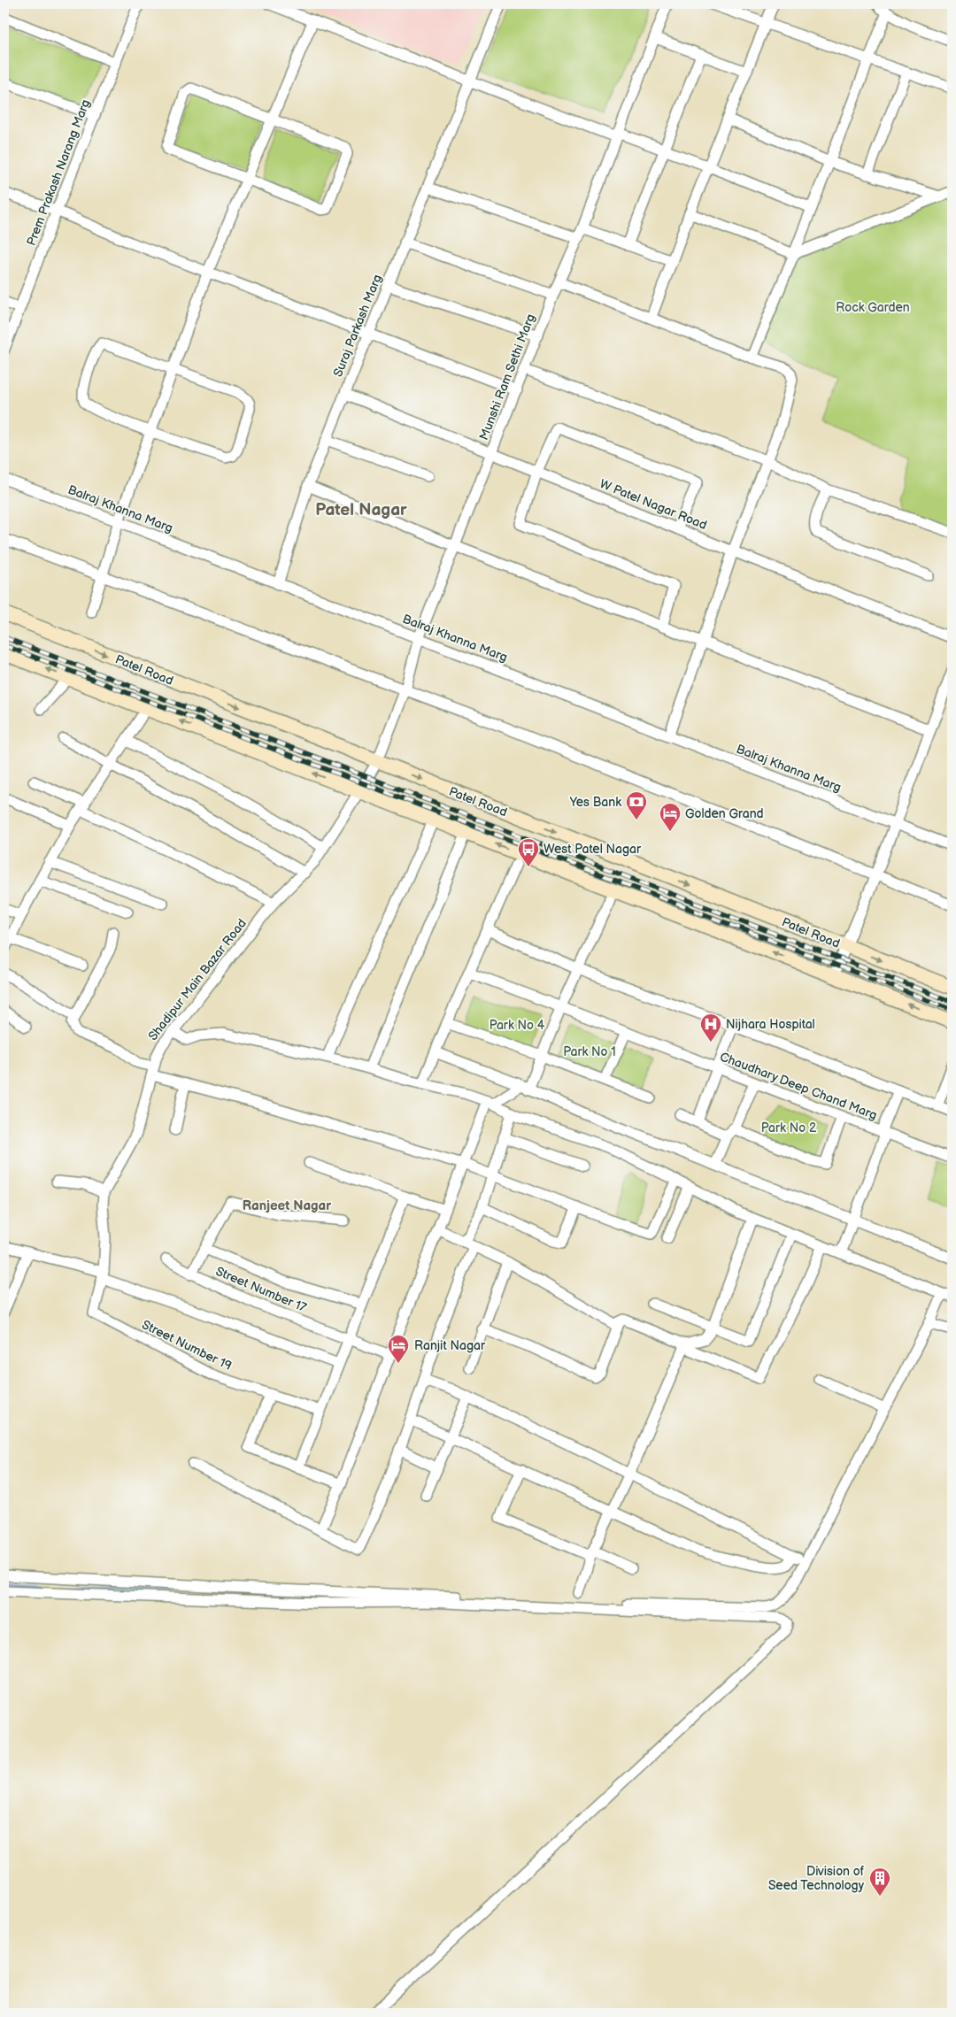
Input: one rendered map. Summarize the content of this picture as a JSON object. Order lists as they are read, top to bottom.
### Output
{
  "streets": {
    "main road": ["Patel Road"],
    "street": [
      "Prem Prakash Narang Marg",
      "Suraj Parkash Marg",
      "Munshi Ram Sethi Marg",
      "W Patel Nagar Road",
      "Balraj Khanna Marg",
      "Shadipur Main Bazar Road",
      "Chaudhary Deep Chand Marg",
      "Street Number 17",
      "Street Number 19"
    ]
  },
  "crossings": [
    ["Suraj Parkash Marg", "W Patel Nagar Road"],
    ["Suraj Parkash Marg", "Balraj Khanna Marg"],
    ["Munshi Ram Sethi Marg", "W Patel Nagar Road"],
    ["Munshi Ram Sethi Marg", "Balraj Khanna Marg"],
    ["Munshi Ram Sethi Marg", "Patel Road"],
    ["Munshi Ram Sethi Marg", "Shadipur Main Bazar Road"],
    ["Shadipur Main Bazar Road", "Street Number 19"]
  ],
  "districts": ["Patel Nagar", "Ranjeet Nagar"],
  "parks": [
    "Rock Garden",
    "Park No 4",
    "Park No 1",
    "Park No 2"
  ],
  "places": {
    "bank": ["Yes Bank"],
    "hotel": ["Golden Grand", "Ranjit Nagar"],
    "bus stop": ["West Patel Nagar"],
    "hospital": ["Nijhara Hospital"],
    "building": ["Division of Seed Technology"]
  }
}
